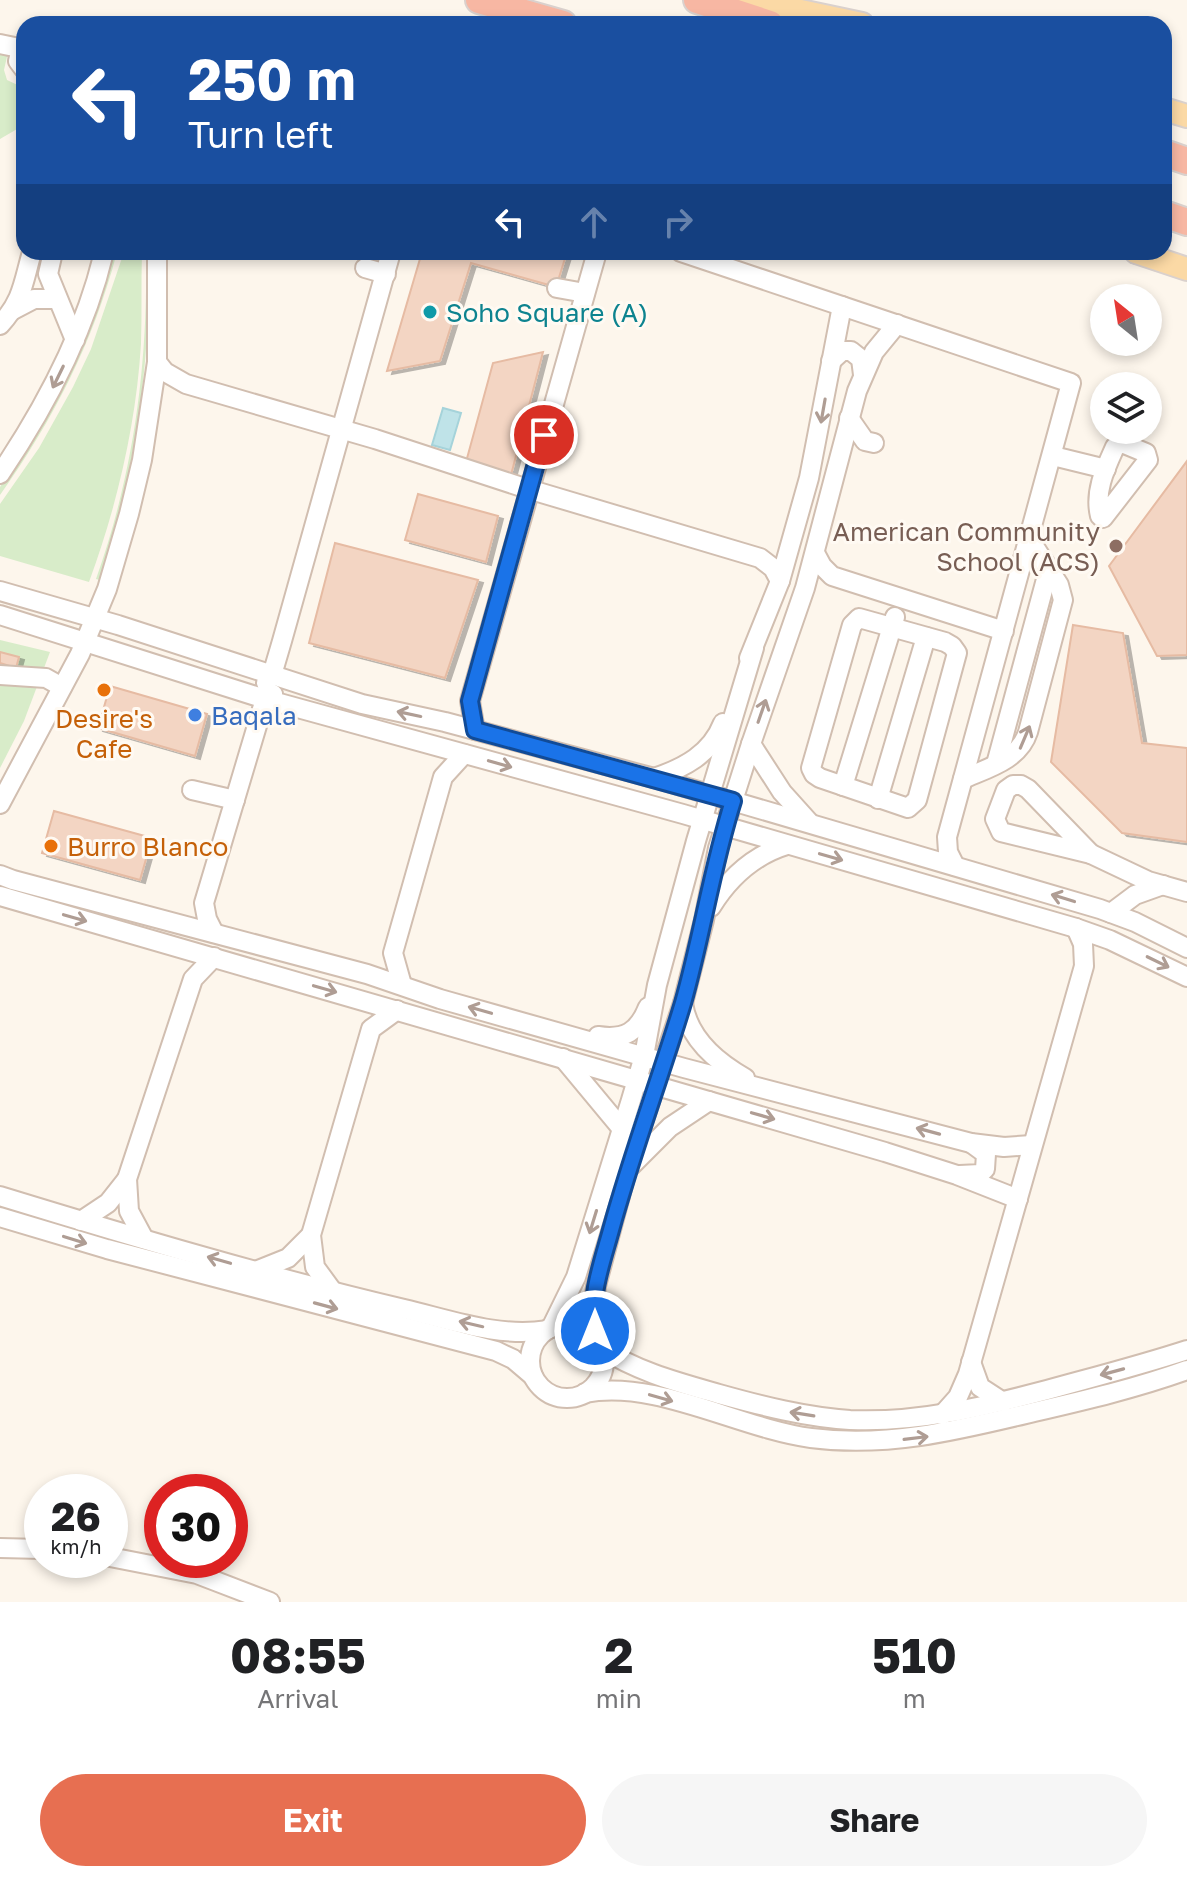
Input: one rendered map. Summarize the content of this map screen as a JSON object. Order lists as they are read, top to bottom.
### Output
{
  "places": [
    "Soho Square (A)",
    "American Community School (ACS)",
    "Desire's Cafe",
    "Baqala",
    "Burro Blanco"
  ],
  "north": "top left",
  "page": {
    "turn": ["250 m", "Turn left"],
    "speed": "26 km/h",
    "limit": "30",
    "eta": [
      "08:55",
      "Arrival",
      "2",
      "min",
      "510",
      "m"
    ],
    "buttons": ["Exit", "Share"]
  }
}
